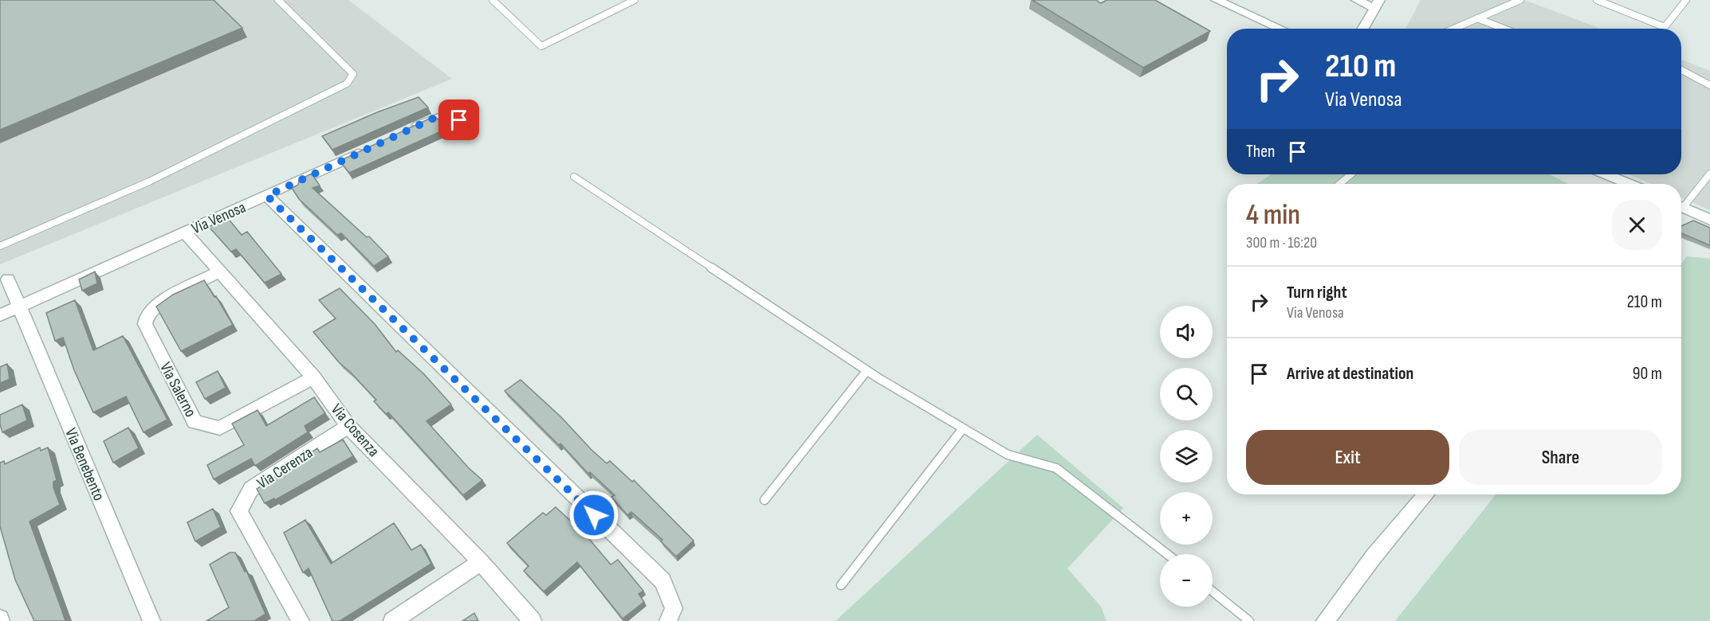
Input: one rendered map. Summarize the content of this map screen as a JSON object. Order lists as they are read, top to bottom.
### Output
{
  "streets": {
    "street": [
      "Via Venosa",
      "Via Salerno",
      "Via Cosenza",
      "Via Benebento",
      "Via Cerenza"
    ]
  },
  "crossings": [
    ["Via Venosa", "Via Cosenza"],
    ["Via Venosa", "Via Benebento"],
    ["Via Salerno", "Via Cosenza"],
    ["Via Cosenza", "Via Cerenza"]
  ],
  "page": {
    "turn": ["210 m", "Via Venosa"],
    "then": "Then",
    "heading": ["4 min", "300 m · 16:20"],
    "list": [
      {
        "name": "Turn right",
        "note": "Via Venosa",
        "value": "210 m"
      },
      {
        "name": "Arrive at destination",
        "value": "90 m"
      }
    ],
    "map_buttons": ["+", "−"],
    "buttons": ["Exit", "Share"]
  }
}
